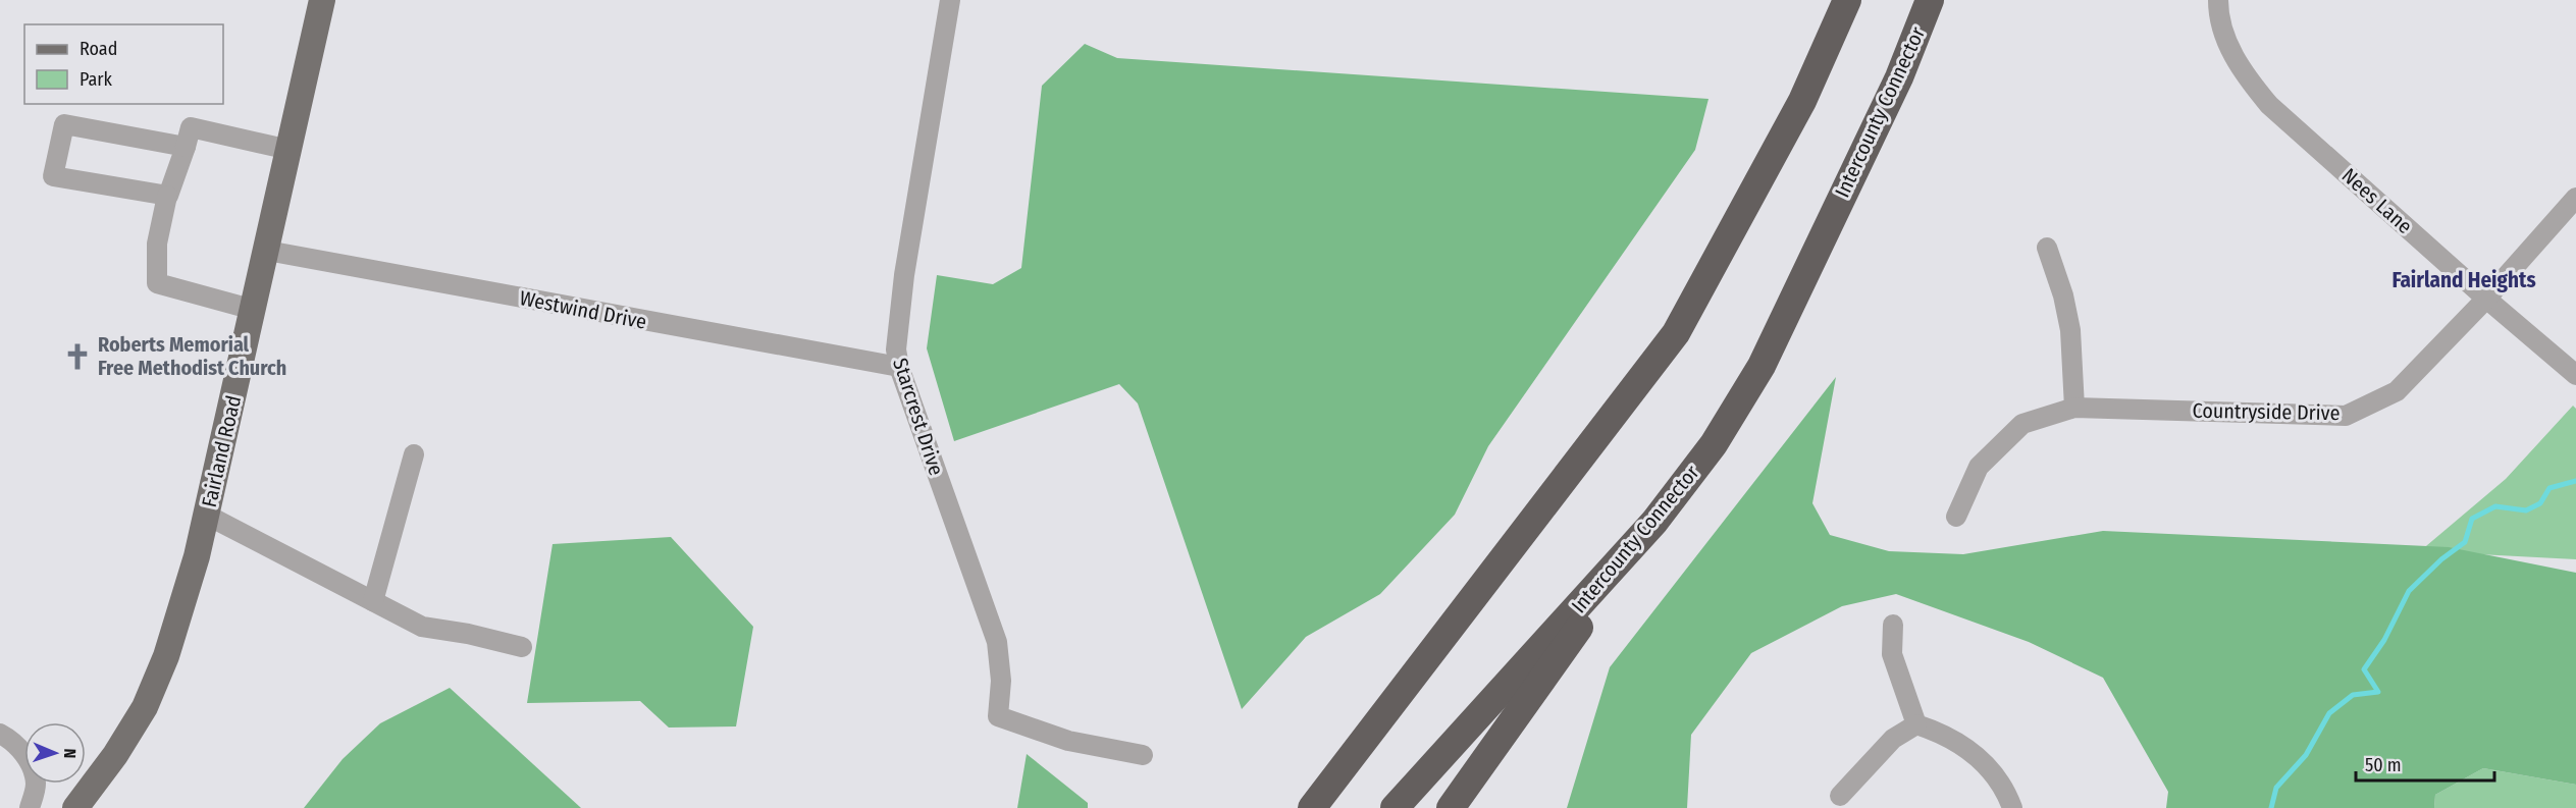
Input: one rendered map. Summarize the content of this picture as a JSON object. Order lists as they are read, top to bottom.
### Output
{
  "streets": {
    "highway": ["Intercounty Connector"],
    "main road": ["Fairland Road"],
    "street": [
      "Nees Lane",
      "Westwind Drive",
      "Countryside Drive",
      "Starcrest Drive"
    ]
  },
  "crossings": [
    ["Nees Lane", "Countryside Drive"],
    ["Westwind Drive", "Starcrest Drive"],
    ["Westwind Drive", "Fairland Road"]
  ],
  "districts": ["Fairland Heights"],
  "places": {
    "church": ["Roberts Memorial Free Methodist Church"]
  },
  "legend": ["Road", "Park"],
  "scale_bar": "50 m",
  "north": "right"
}
